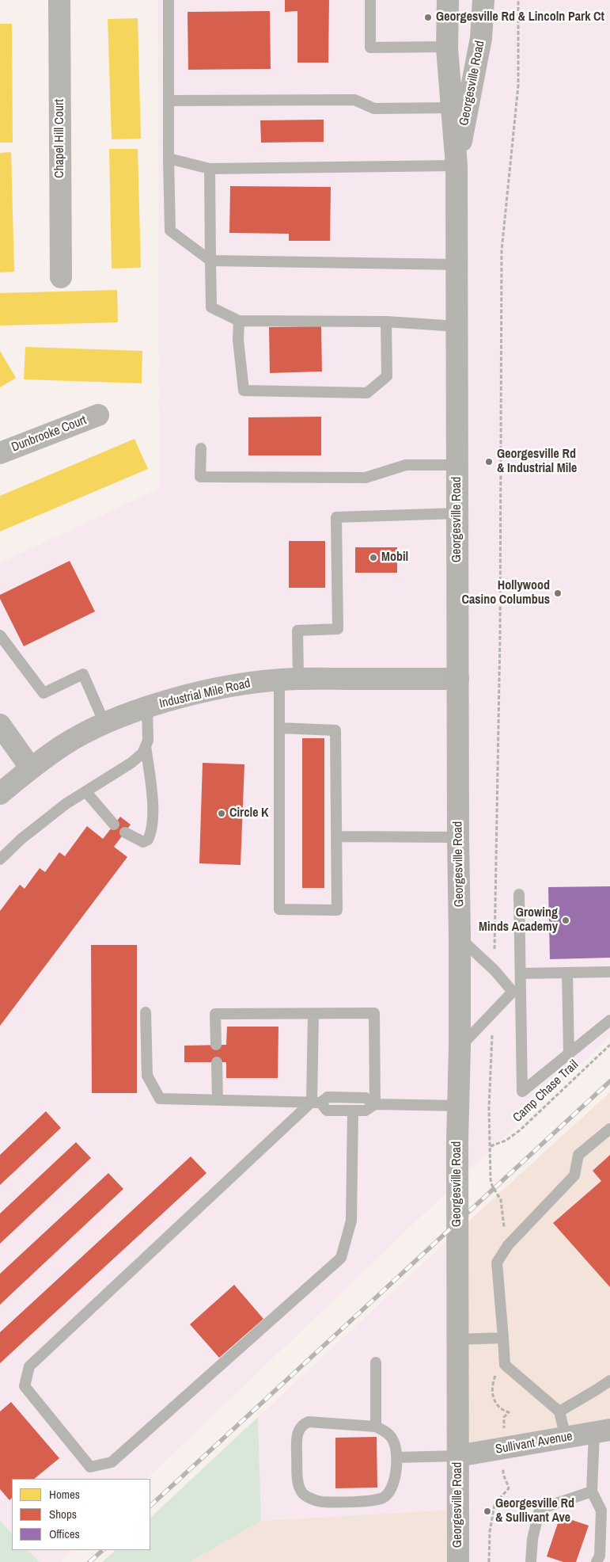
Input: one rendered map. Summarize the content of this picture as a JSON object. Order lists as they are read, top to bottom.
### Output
{
  "streets": {
    "main road": ["Georgesville Road", "Sullivant Avenue"],
    "street": ["Chapel Hill Court", "Dunbrooke Court", "Industrial Mile Road"],
    "path": ["Camp Chase Trail"]
  },
  "crossings": [
    ["Georgesville Road", "Industrial Mile Road"],
    ["Georgesville Road", "Sullivant Avenue"]
  ],
  "places": [
    "Georgesville Rd & Lincoln Park Ct",
    "Georgesville Rd & Industrial Mile",
    "Mobil",
    "Hollywood Casino Columbus",
    "Circle K",
    "Growing Minds Academy",
    "Georgesville Rd & Sullivant Ave"
  ],
  "legend": ["Homes", "Shops", "Offices"]
}
